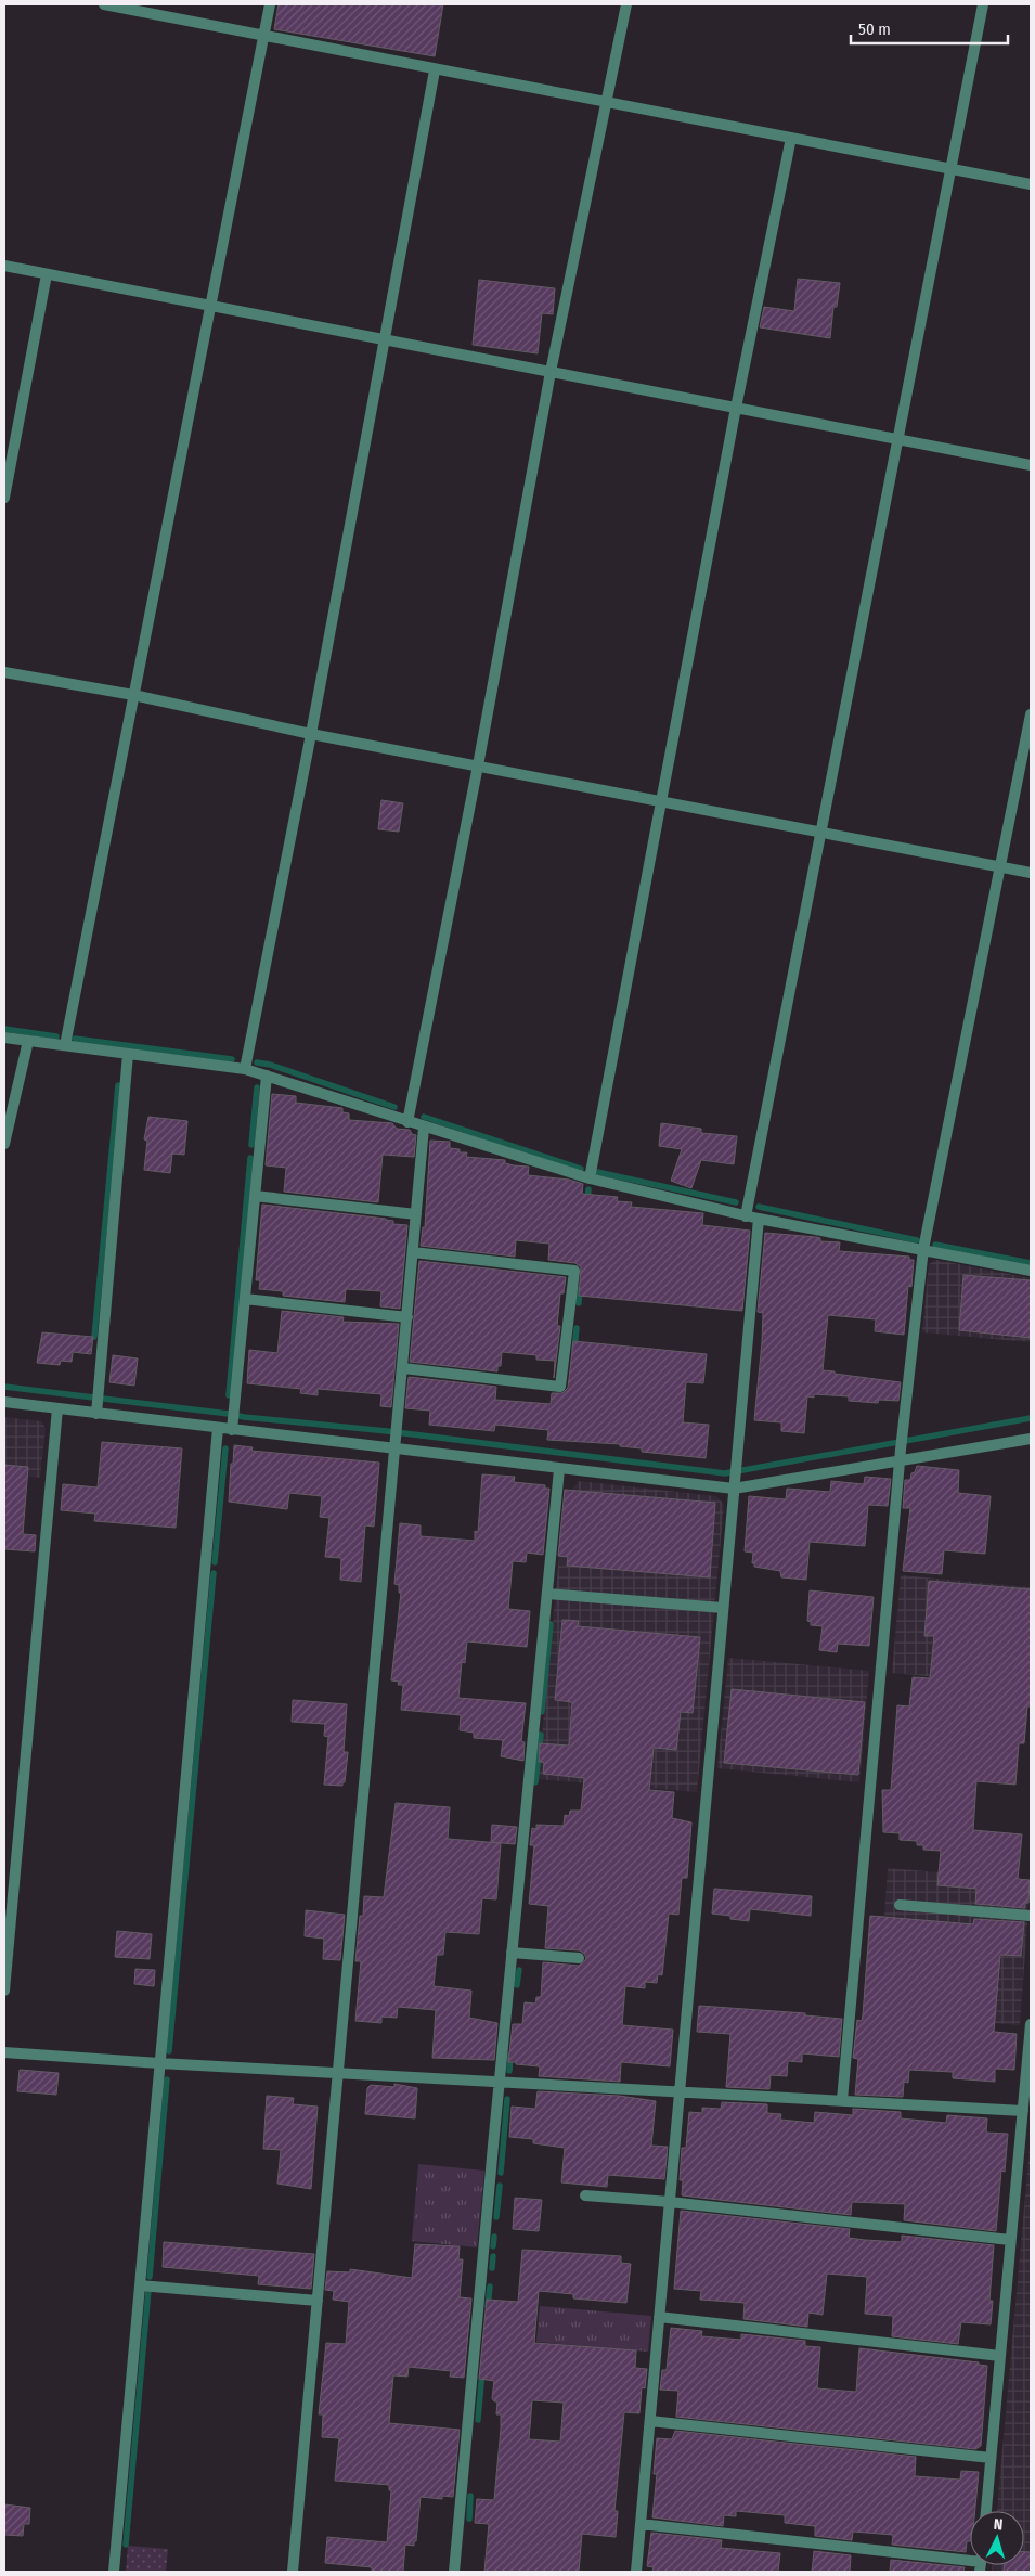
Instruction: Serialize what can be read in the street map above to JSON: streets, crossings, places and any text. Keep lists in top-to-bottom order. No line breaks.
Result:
{"scale_bar":"50 m","north":"top"}
